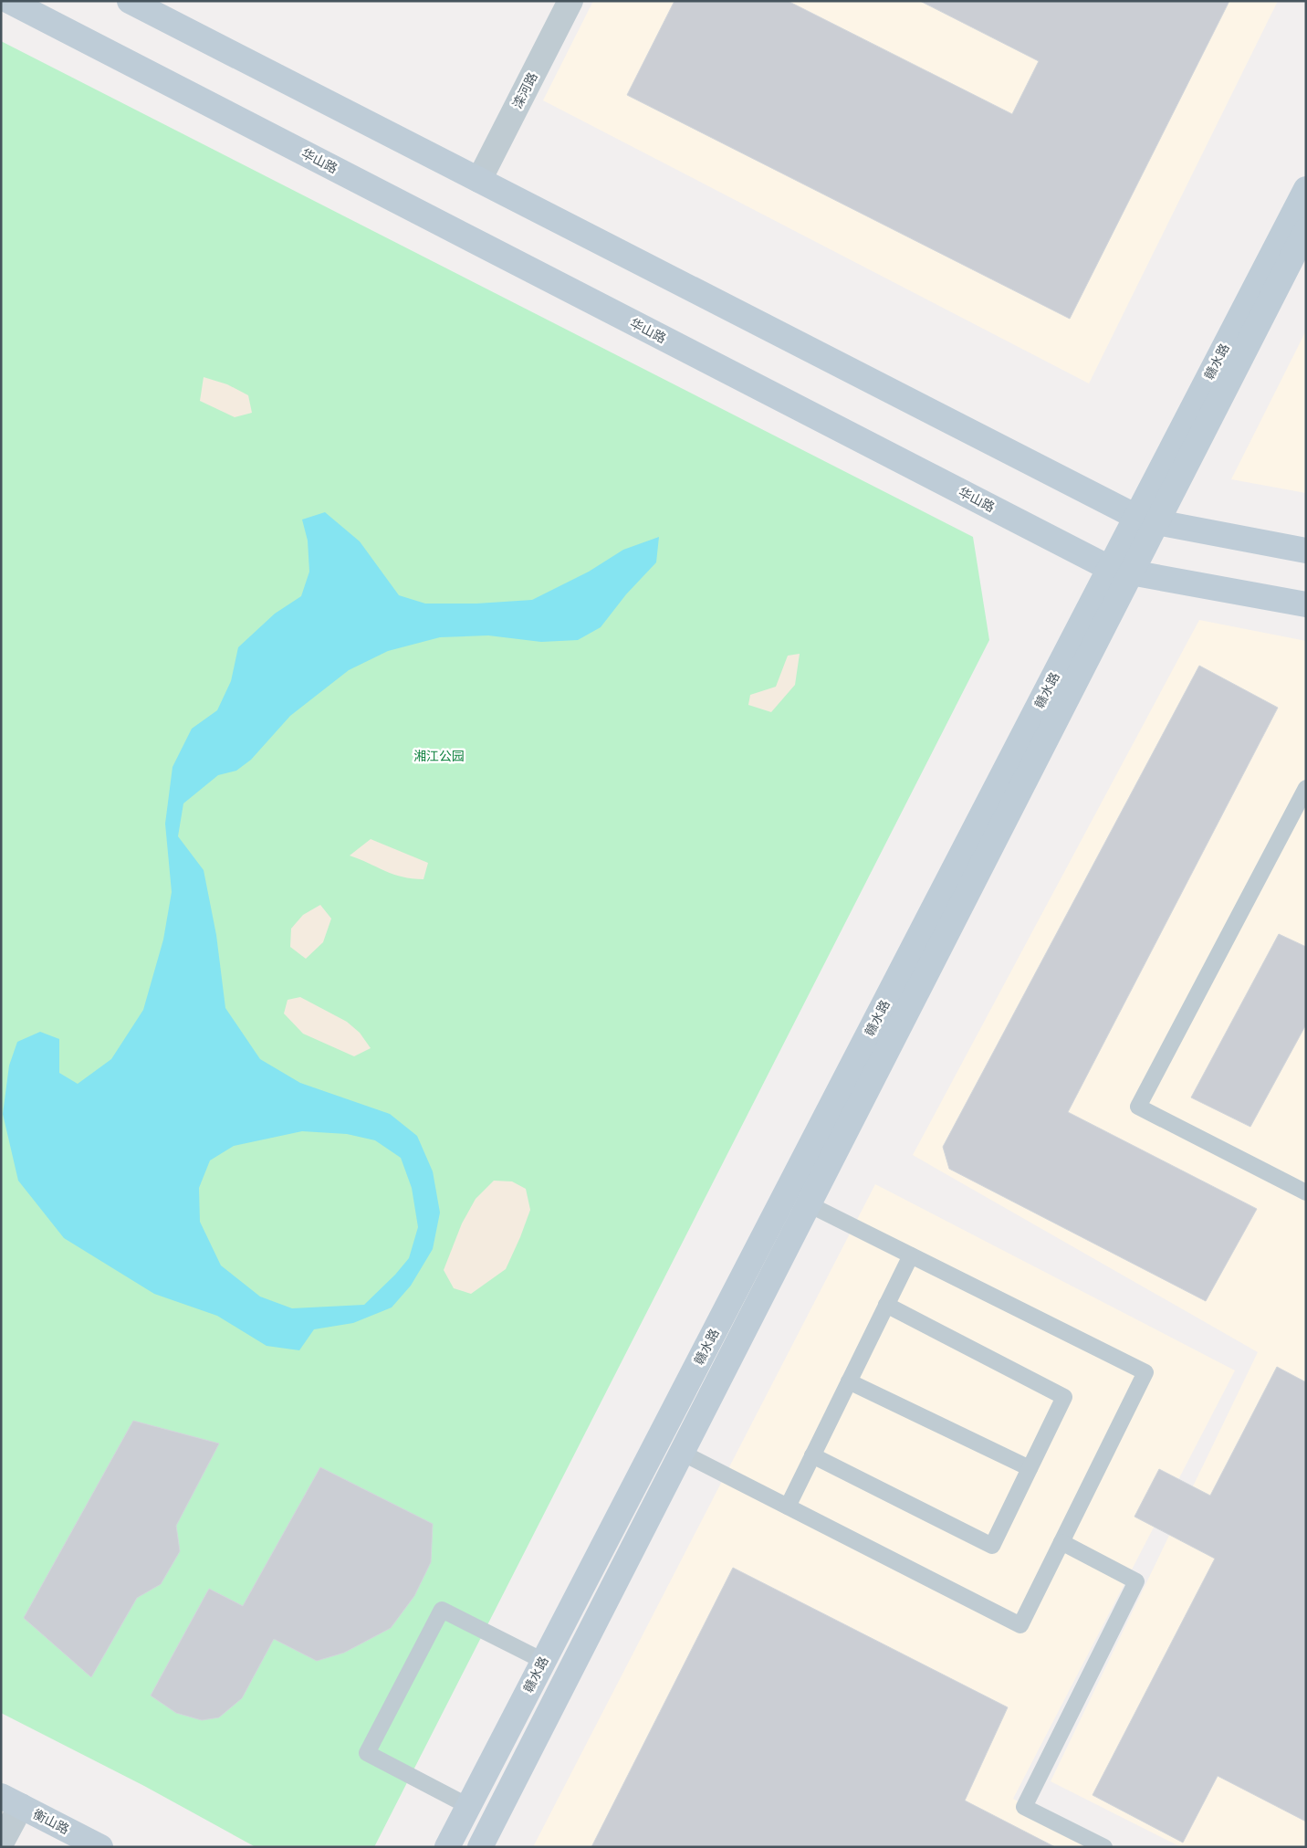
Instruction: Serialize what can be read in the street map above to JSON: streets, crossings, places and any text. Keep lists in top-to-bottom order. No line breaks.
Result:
{"streets":{"main road":["华山路","赣水路","衡山路"],"street":["滦河路"]},"crossings":[["华山路","赣水路"]],"parks":["湘江公园"]}
